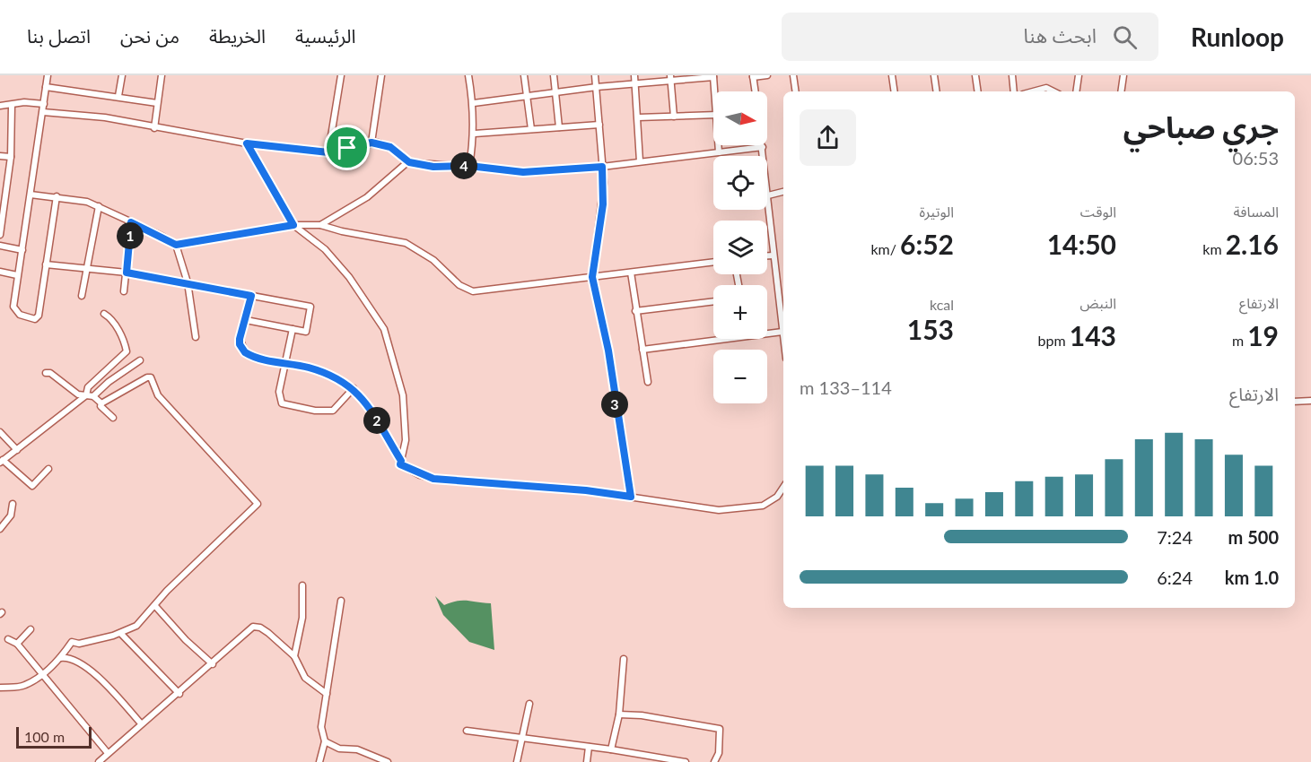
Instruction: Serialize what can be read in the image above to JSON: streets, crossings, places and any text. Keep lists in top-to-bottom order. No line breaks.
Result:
{"scale_bar":"100 m","north":"right","page":{"header":"Runloop","search":"ابحث هنا","nav":["الرئيسية","الخريطة","من نحن","اتصل بنا"],"map_buttons":["+","−"],"heading":["جري صباحي","06:53"],"pins":["4","1","3","2"],"stats":[["المسافة","2.16 km"],["الوقت","14:50"],["الوتيرة","6:52 /km"],["الارتفاع","19 m"],["النبض","143 bpm"],["kcal","153"]],"chart":["الارتفاع","114–133 m"],"list":[{"name":"500 m","note":"7:24"},{"name":"1.0 km","note":"6:24"}],"scale":"100 m"}}
